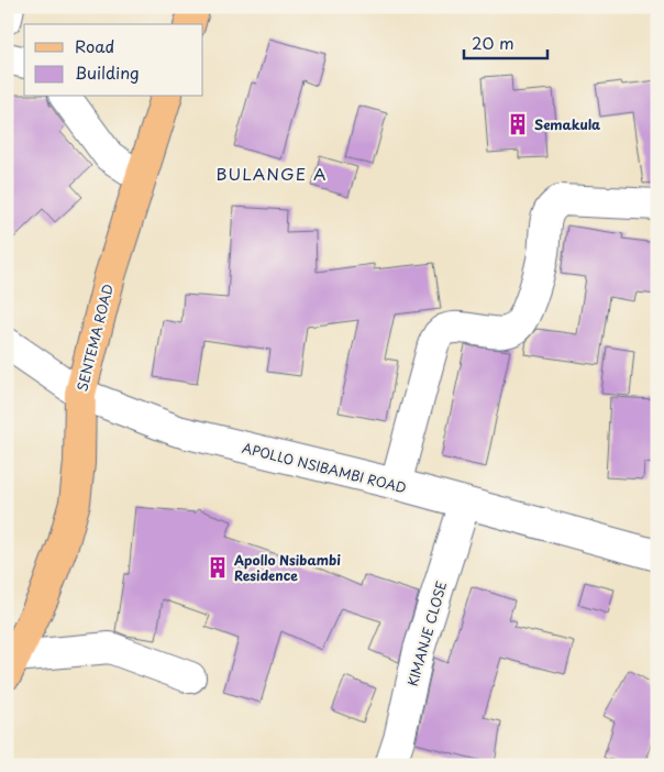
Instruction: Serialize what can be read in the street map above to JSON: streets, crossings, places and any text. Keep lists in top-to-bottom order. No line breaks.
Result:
{"streets":{"main road":["SENTEMA ROAD"],"street":["APOLLO NSIBAMBI ROAD","KIMANJE CLOSE"]},"crossings":[["SENTEMA ROAD","APOLLO NSIBAMBI ROAD"],["APOLLO NSIBAMBI ROAD","KIMANJE CLOSE"]],"districts":["BULANGE A"],"places":{"building":["Semakula","Apollo Nsibambi Residence"]},"legend":["Road","Building"],"scale_bar":"20 m"}
